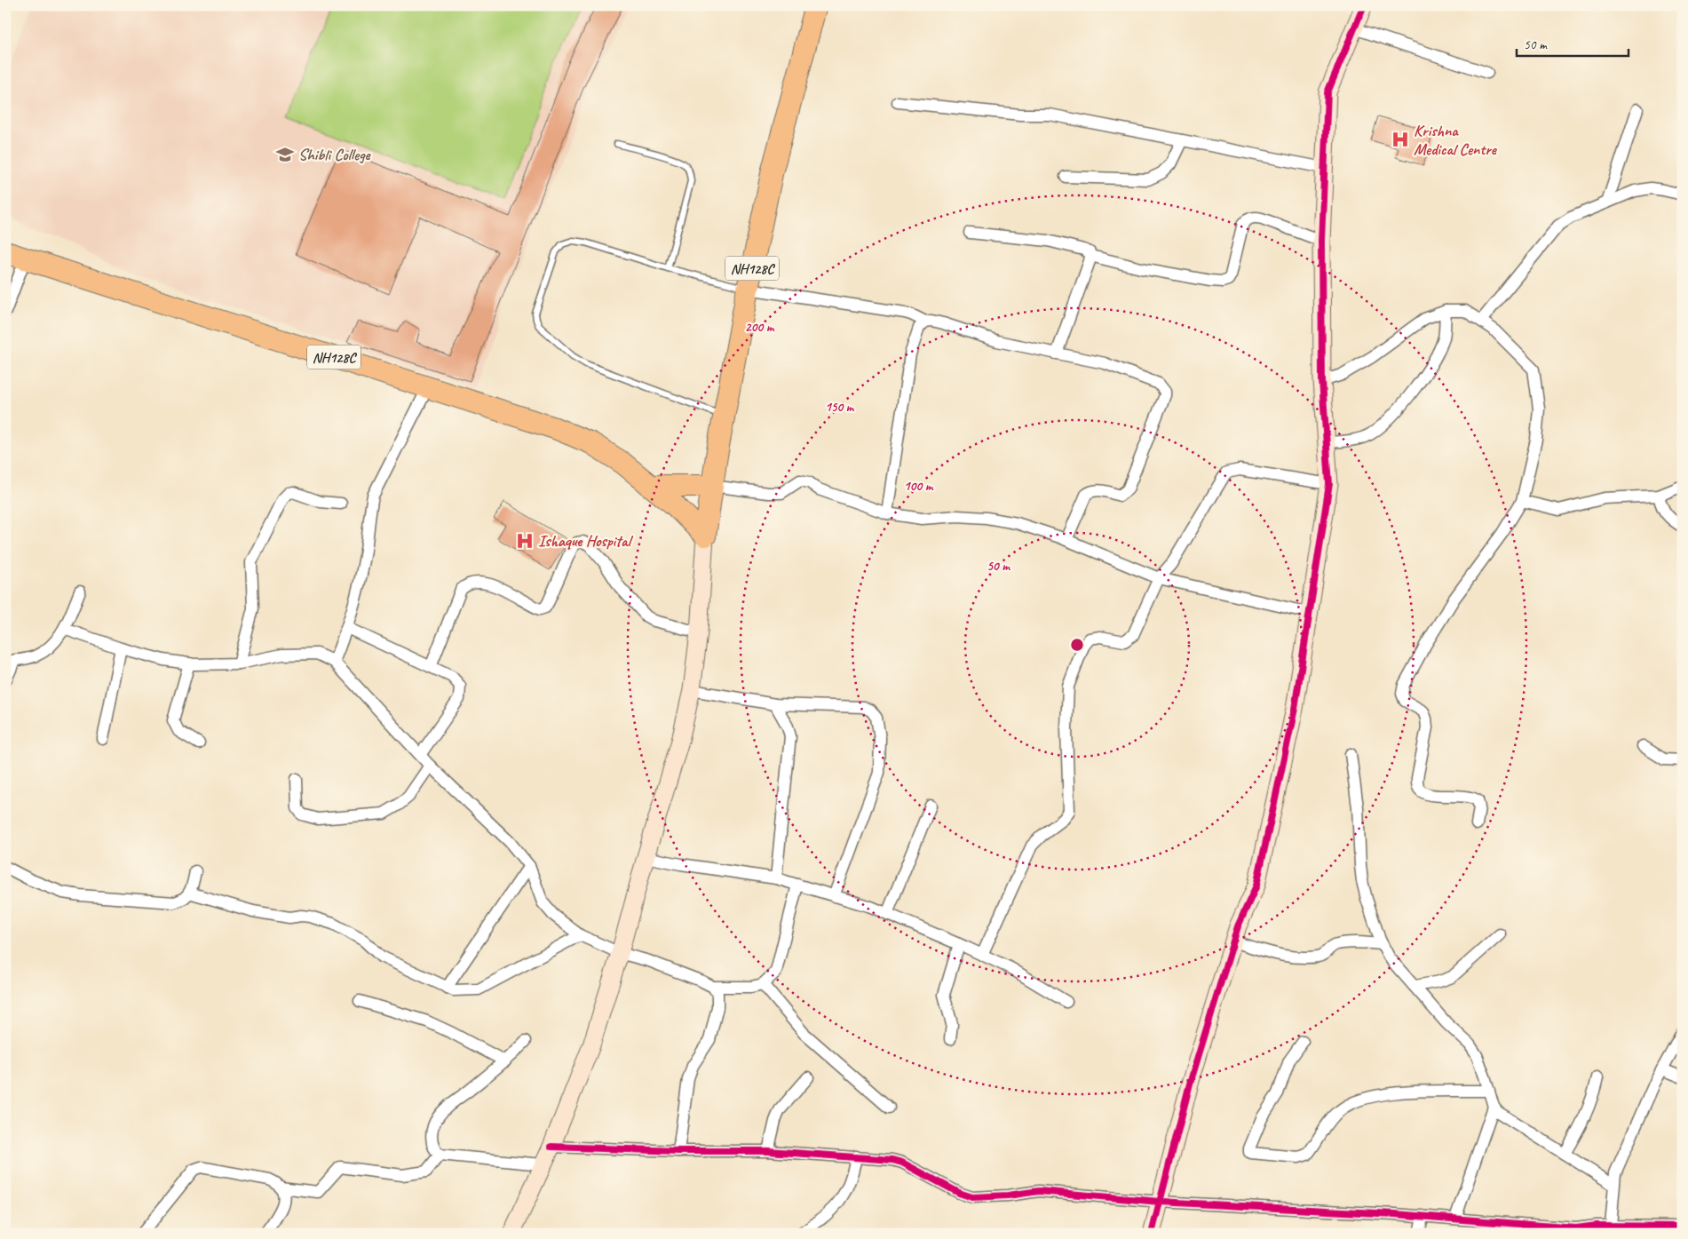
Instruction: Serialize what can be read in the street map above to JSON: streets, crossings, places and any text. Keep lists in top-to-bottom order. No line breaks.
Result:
{"streets":{"highway":["NH128C"]},"places":{"hospital":["Krishna Medical Centre","Ishaque Hospital"],"school or university":["Shibli College"]},"scale_bar":"50 m","rings":["200 m","150 m","100 m","50 m"]}
